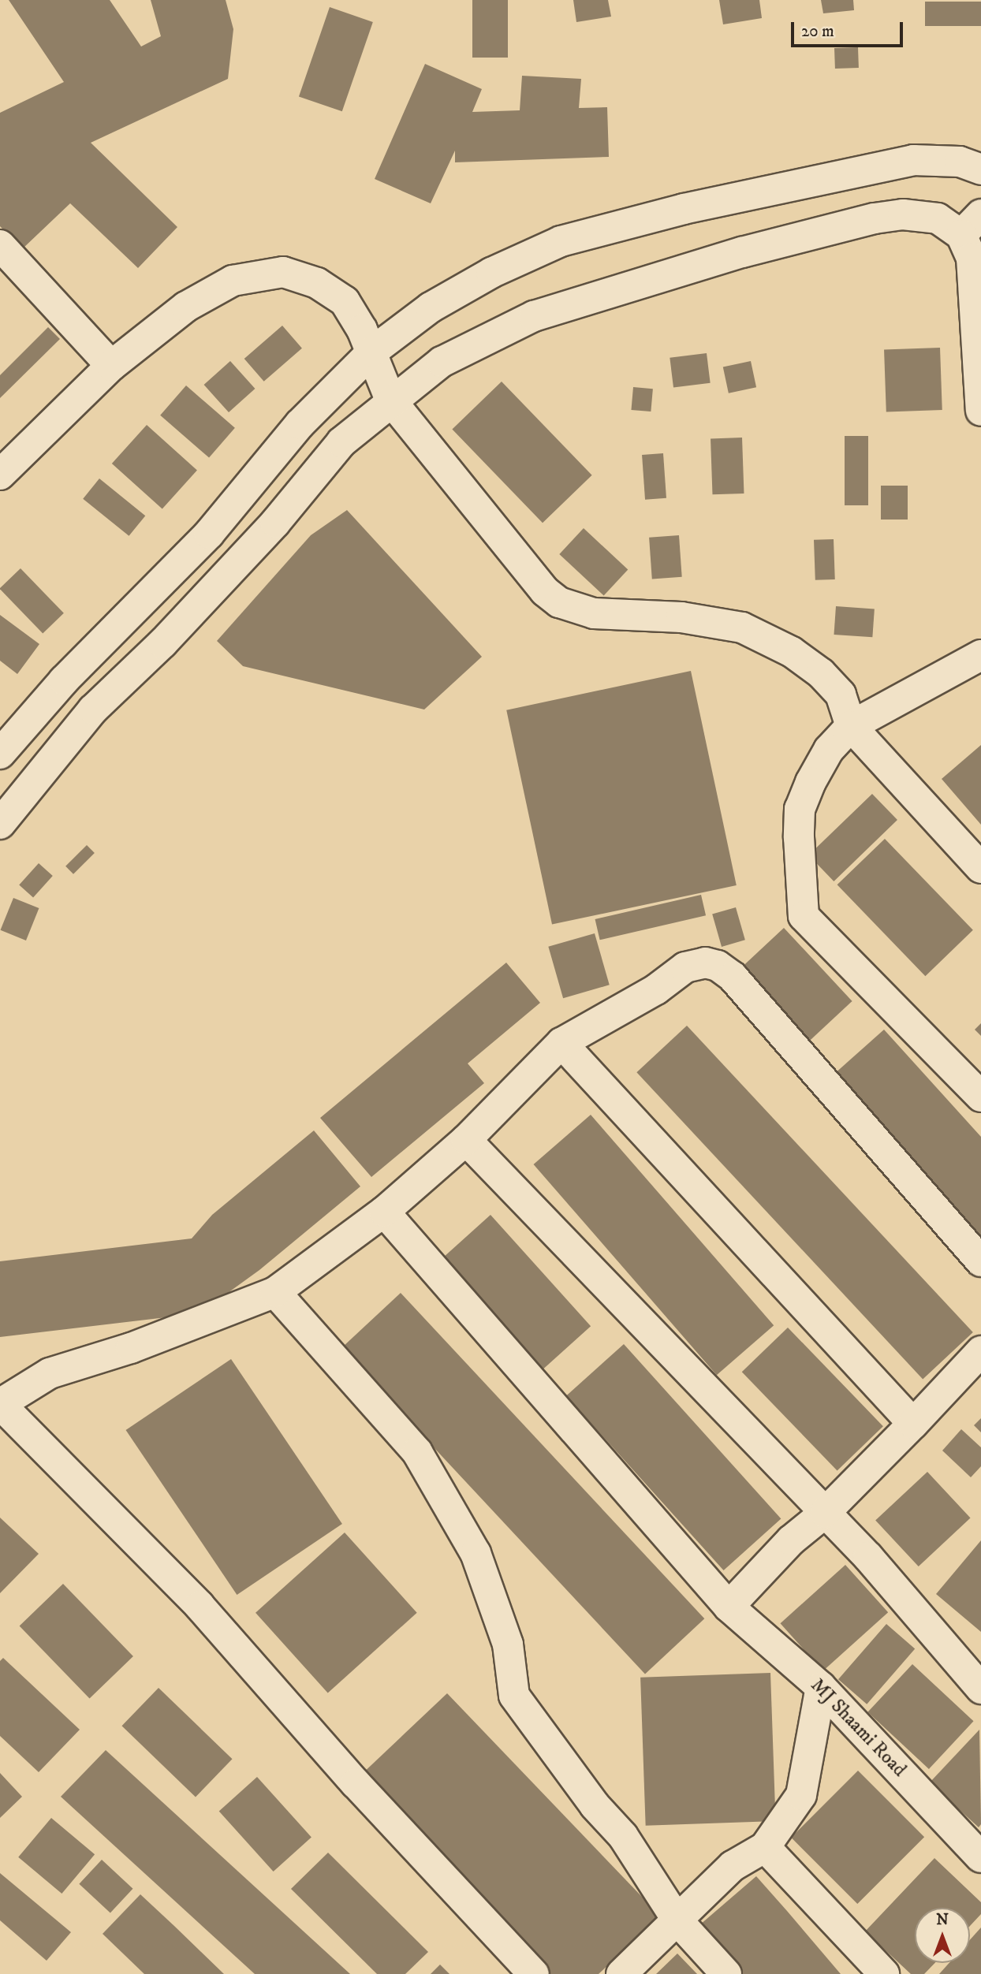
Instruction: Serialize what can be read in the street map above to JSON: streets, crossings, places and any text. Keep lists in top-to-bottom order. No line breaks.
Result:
{"streets":{"street":["MJ Shaami Road"]},"scale_bar":"20 m","north":"top"}
